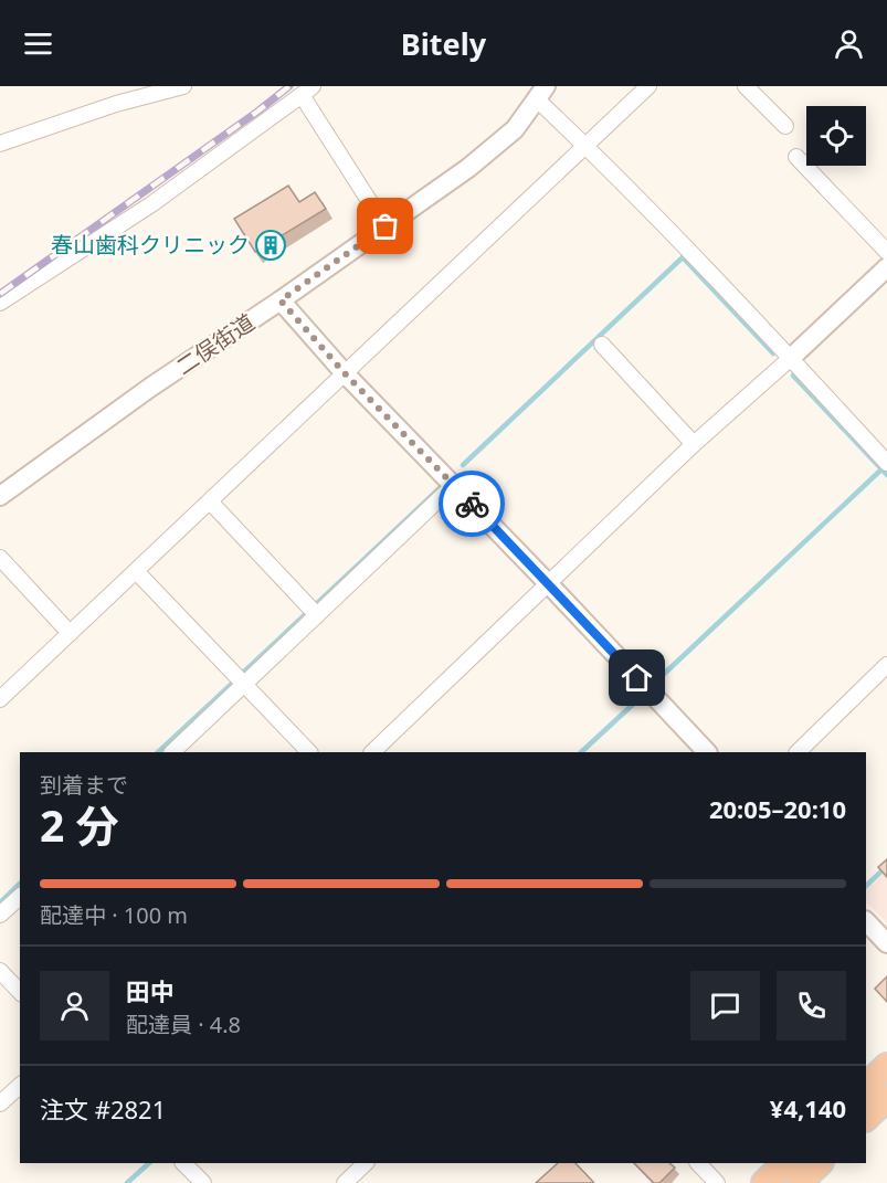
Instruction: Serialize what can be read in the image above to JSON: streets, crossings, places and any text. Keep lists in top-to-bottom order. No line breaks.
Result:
{"streets":{"street":["二俣街道"]},"places":{"building":["春山歯科クリニック"]},"page":{"header":"Bitely","heading":["2 分","到着まで","20:05–20:10"],"panel":["田中","配達員 · 4.8","注文 #2821","¥4,140"],"bar":"配達中 · 100 m"}}
